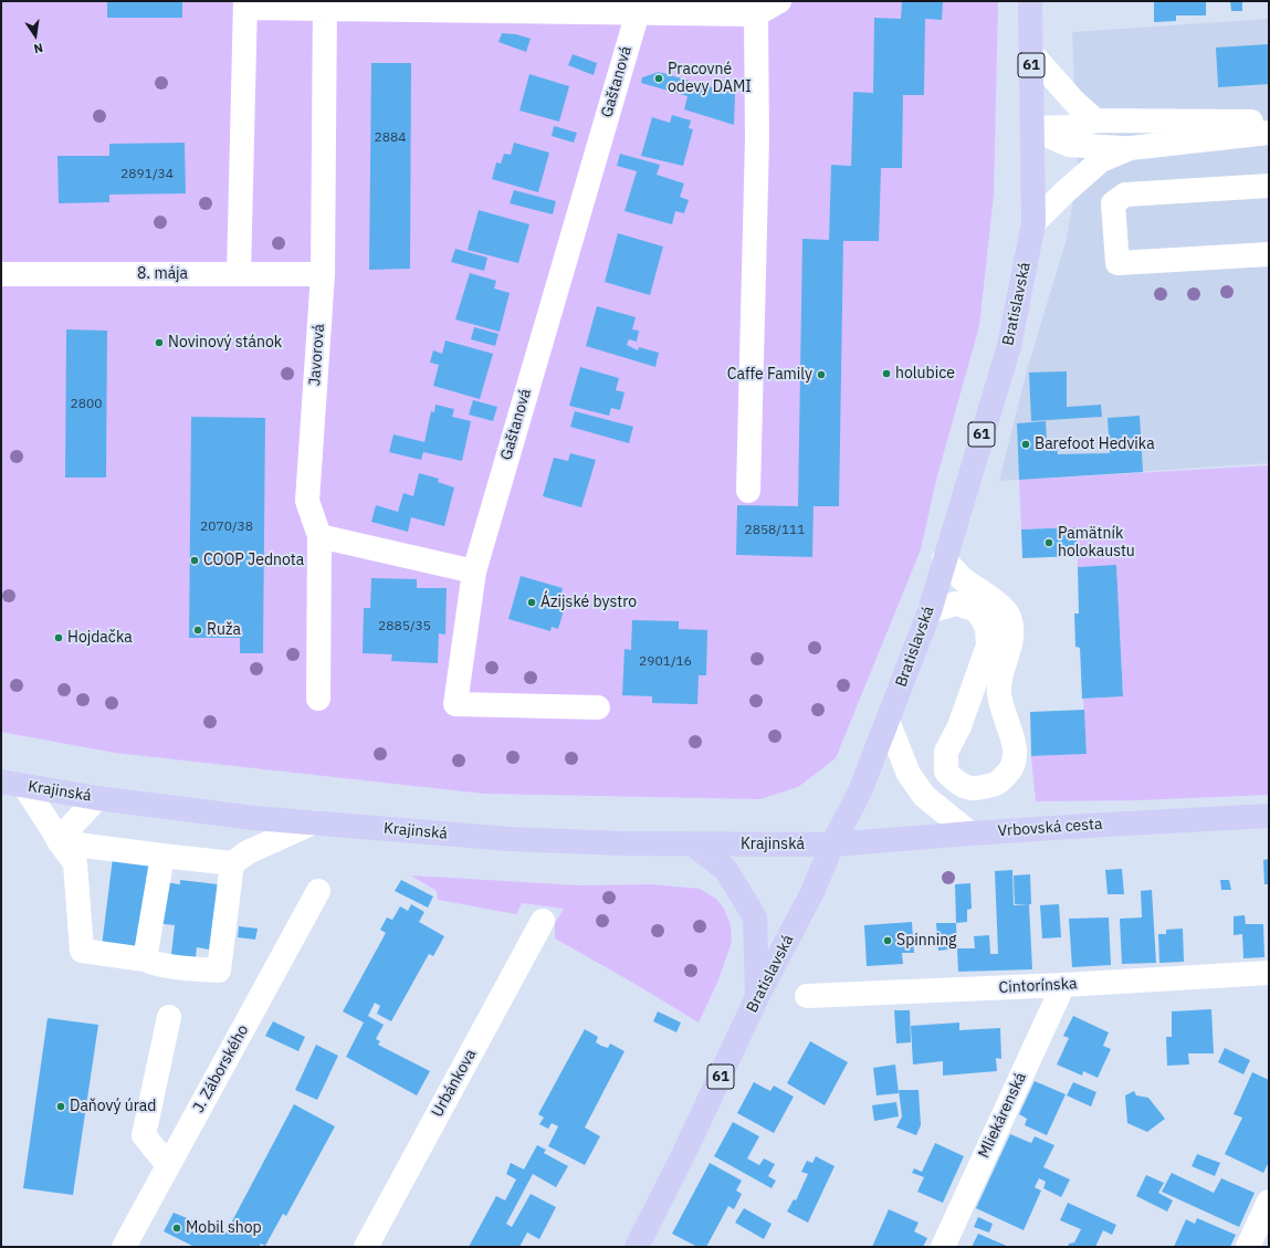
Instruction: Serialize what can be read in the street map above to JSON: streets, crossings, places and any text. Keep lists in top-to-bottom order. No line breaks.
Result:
{"streets":{"main road":["61","Bratislavská","Krajinská","Vrbovská cesta"],"street":["Gaštanová","8. mája","Javorová","Cintorínska","J. Záborského","Urbánkova","Mliekárenská"]},"crossings":[["8. mája","Javorová"],["Bratislavská","Krajinská"],["Bratislavská","Vrbovská cesta"],["Krajinská","Vrbovská cesta"],["Cintorínska","Mliekárenská"]],"places":["Pracovné odevy DAMI","Novinový stánok","holubice","Caffe Family","Barefoot Hedvika","Pamätník holokaustu","COOP Jednota","Ázijské bystro","Ruža","Hojdačka","Spinning","Daňový úrad","Mobil shop"],"house_numbers":["2884","2891/34","2800","2070/38","2858/111","2885/35","2901/16"],"north":"bottom"}
